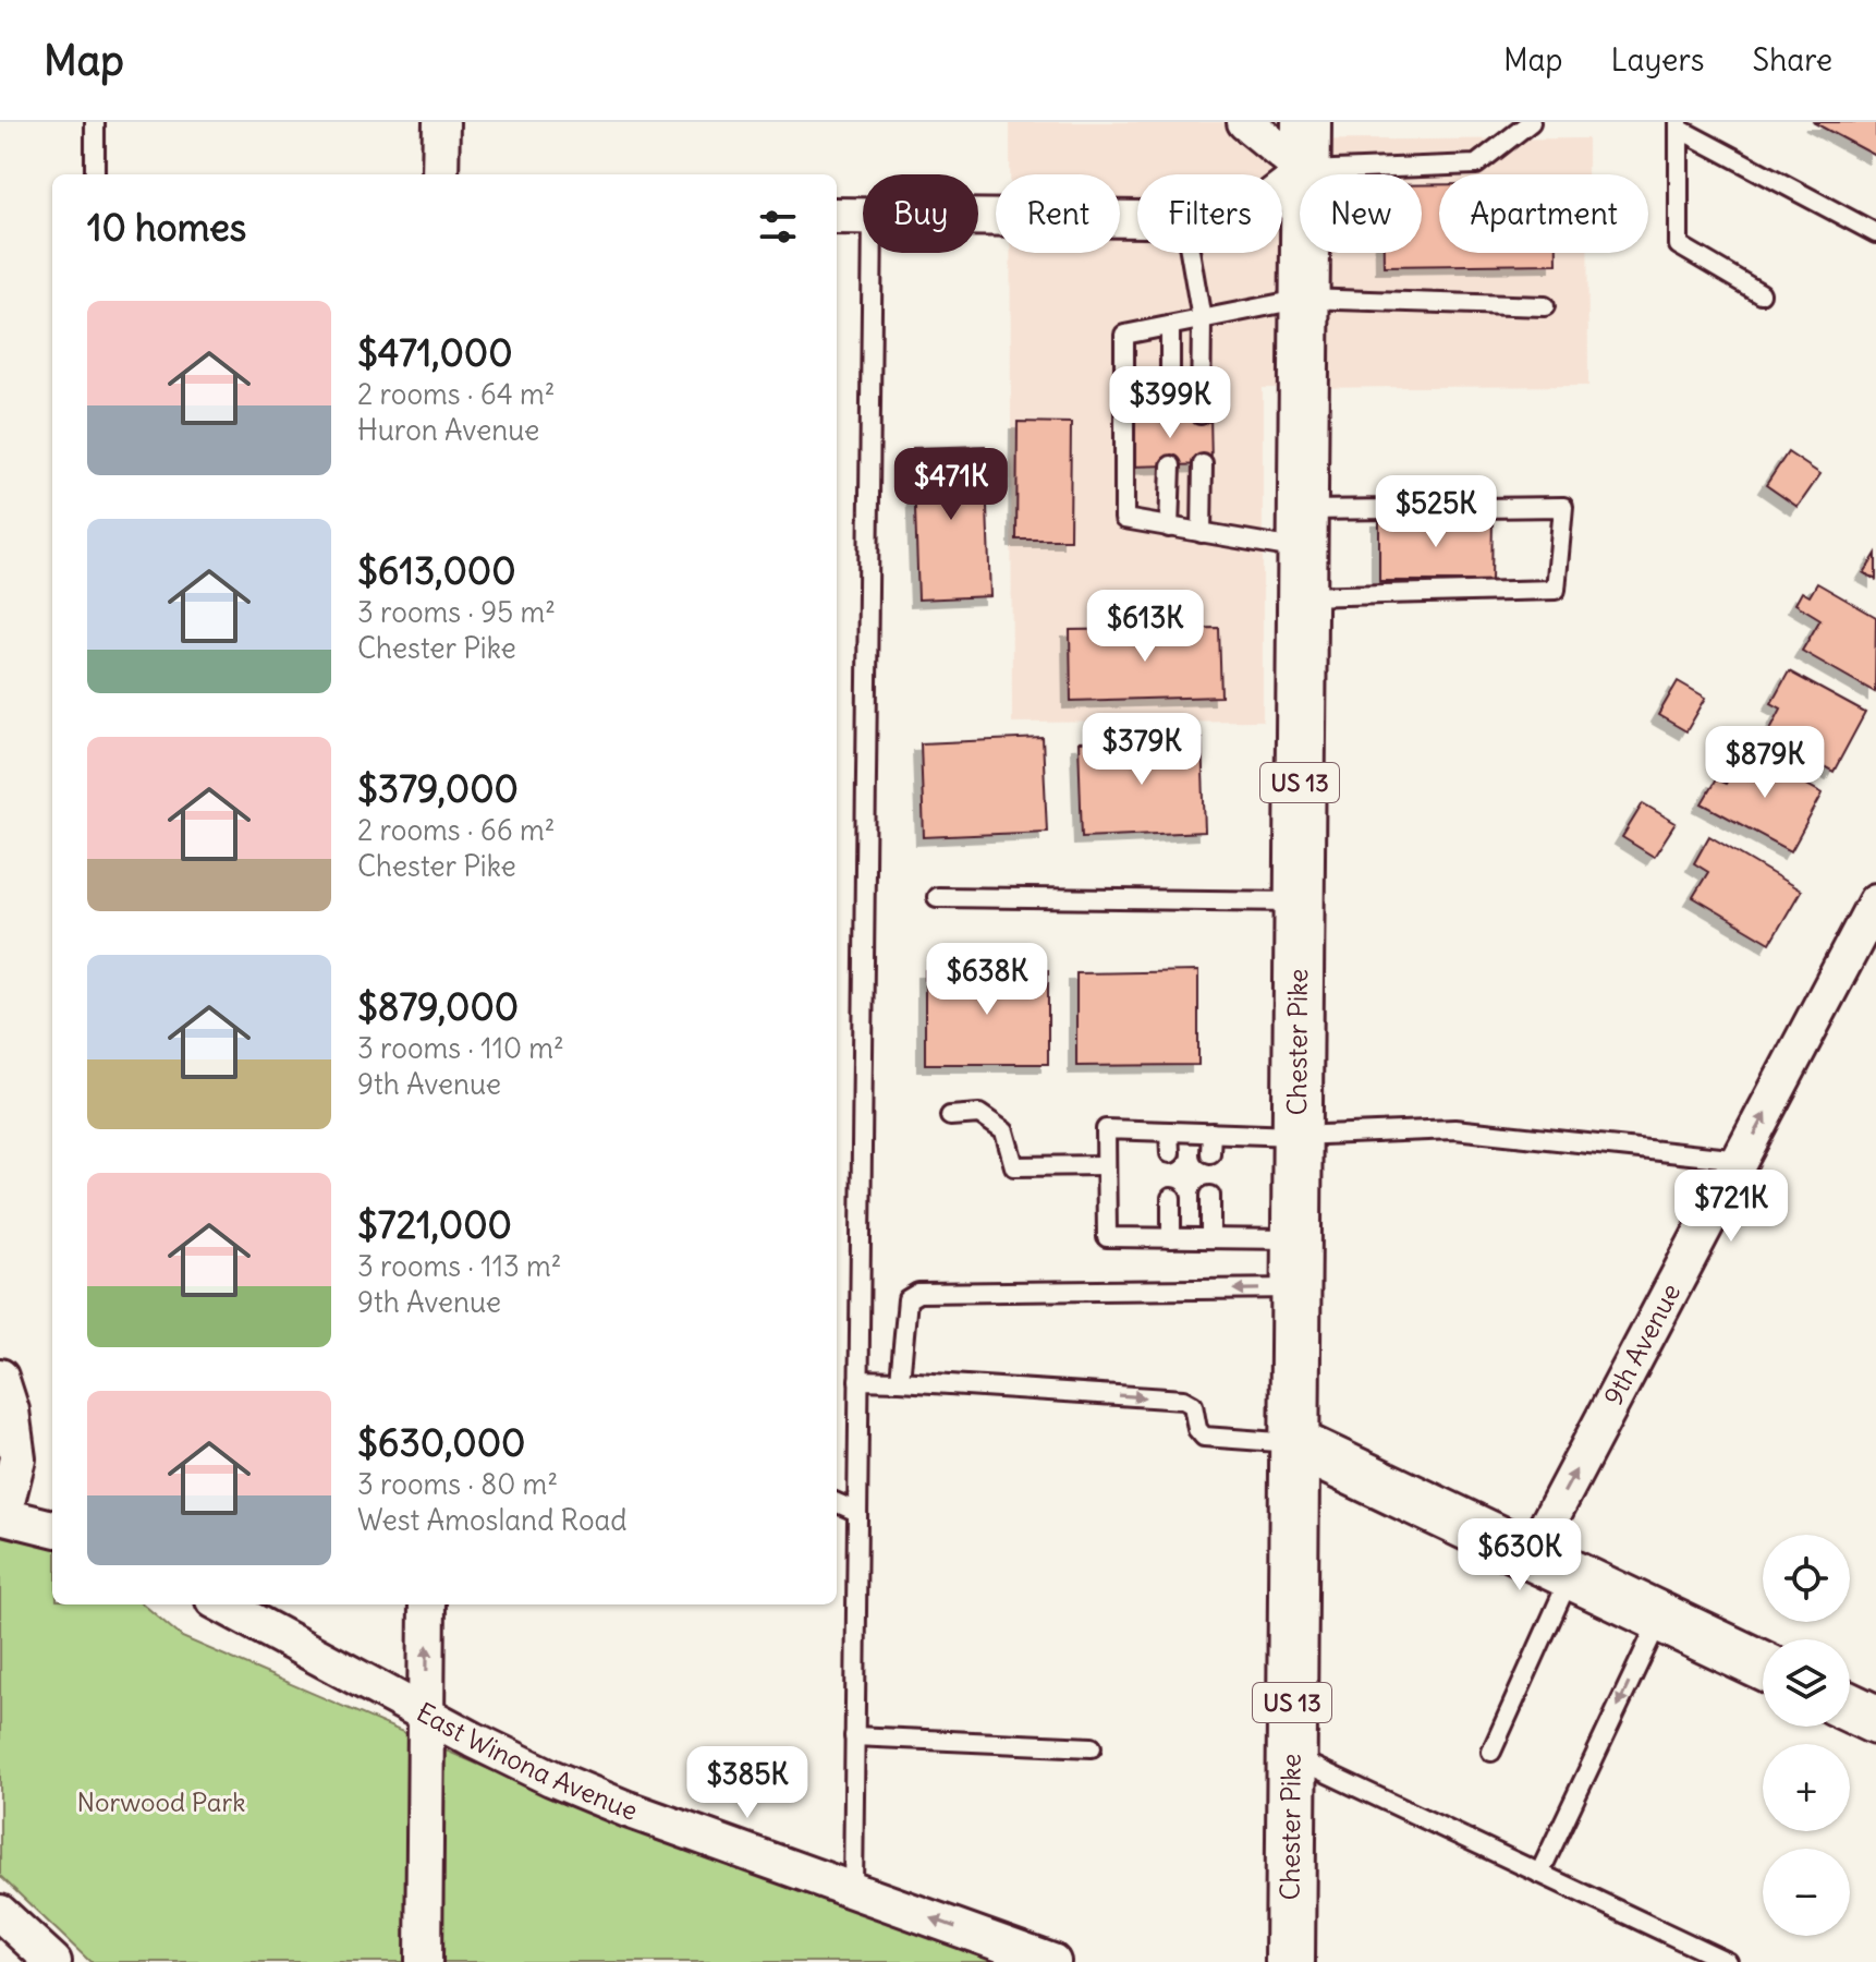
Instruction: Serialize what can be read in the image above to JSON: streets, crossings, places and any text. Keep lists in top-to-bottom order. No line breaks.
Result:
{"streets":{"main road":["US 13","Chester Pike"],"street":["9th Avenue","East Winona Avenue"]},"one_way":["9th Avenue"],"parks":["Norwood Park"],"page":{"header":"Map","nav":["Map","Layers","Share"],"chip":["Buy","Rent","Filters","New","Apartment"],"heading":"10 homes","list":[{"name":"$471,000","note":"2 rooms · 64 m² · Huron Avenue"},{"name":"$613,000","note":"3 rooms · 95 m² · Chester Pike"},{"name":"$379,000","note":"2 rooms · 66 m² · Chester Pike"},{"name":"$879,000","note":"3 rooms · 110 m² · 9th Avenue"},{"name":"$721,000","note":"3 rooms · 113 m² · 9th Avenue"},{"name":"$630,000","note":"3 rooms · 80 m² · West Amosland Road"}],"price":["$399K","$471K","$525K","$613K","$379K","$879K","$638K","$721K","$630K","$385K"],"map_buttons":["+","−"]}}
